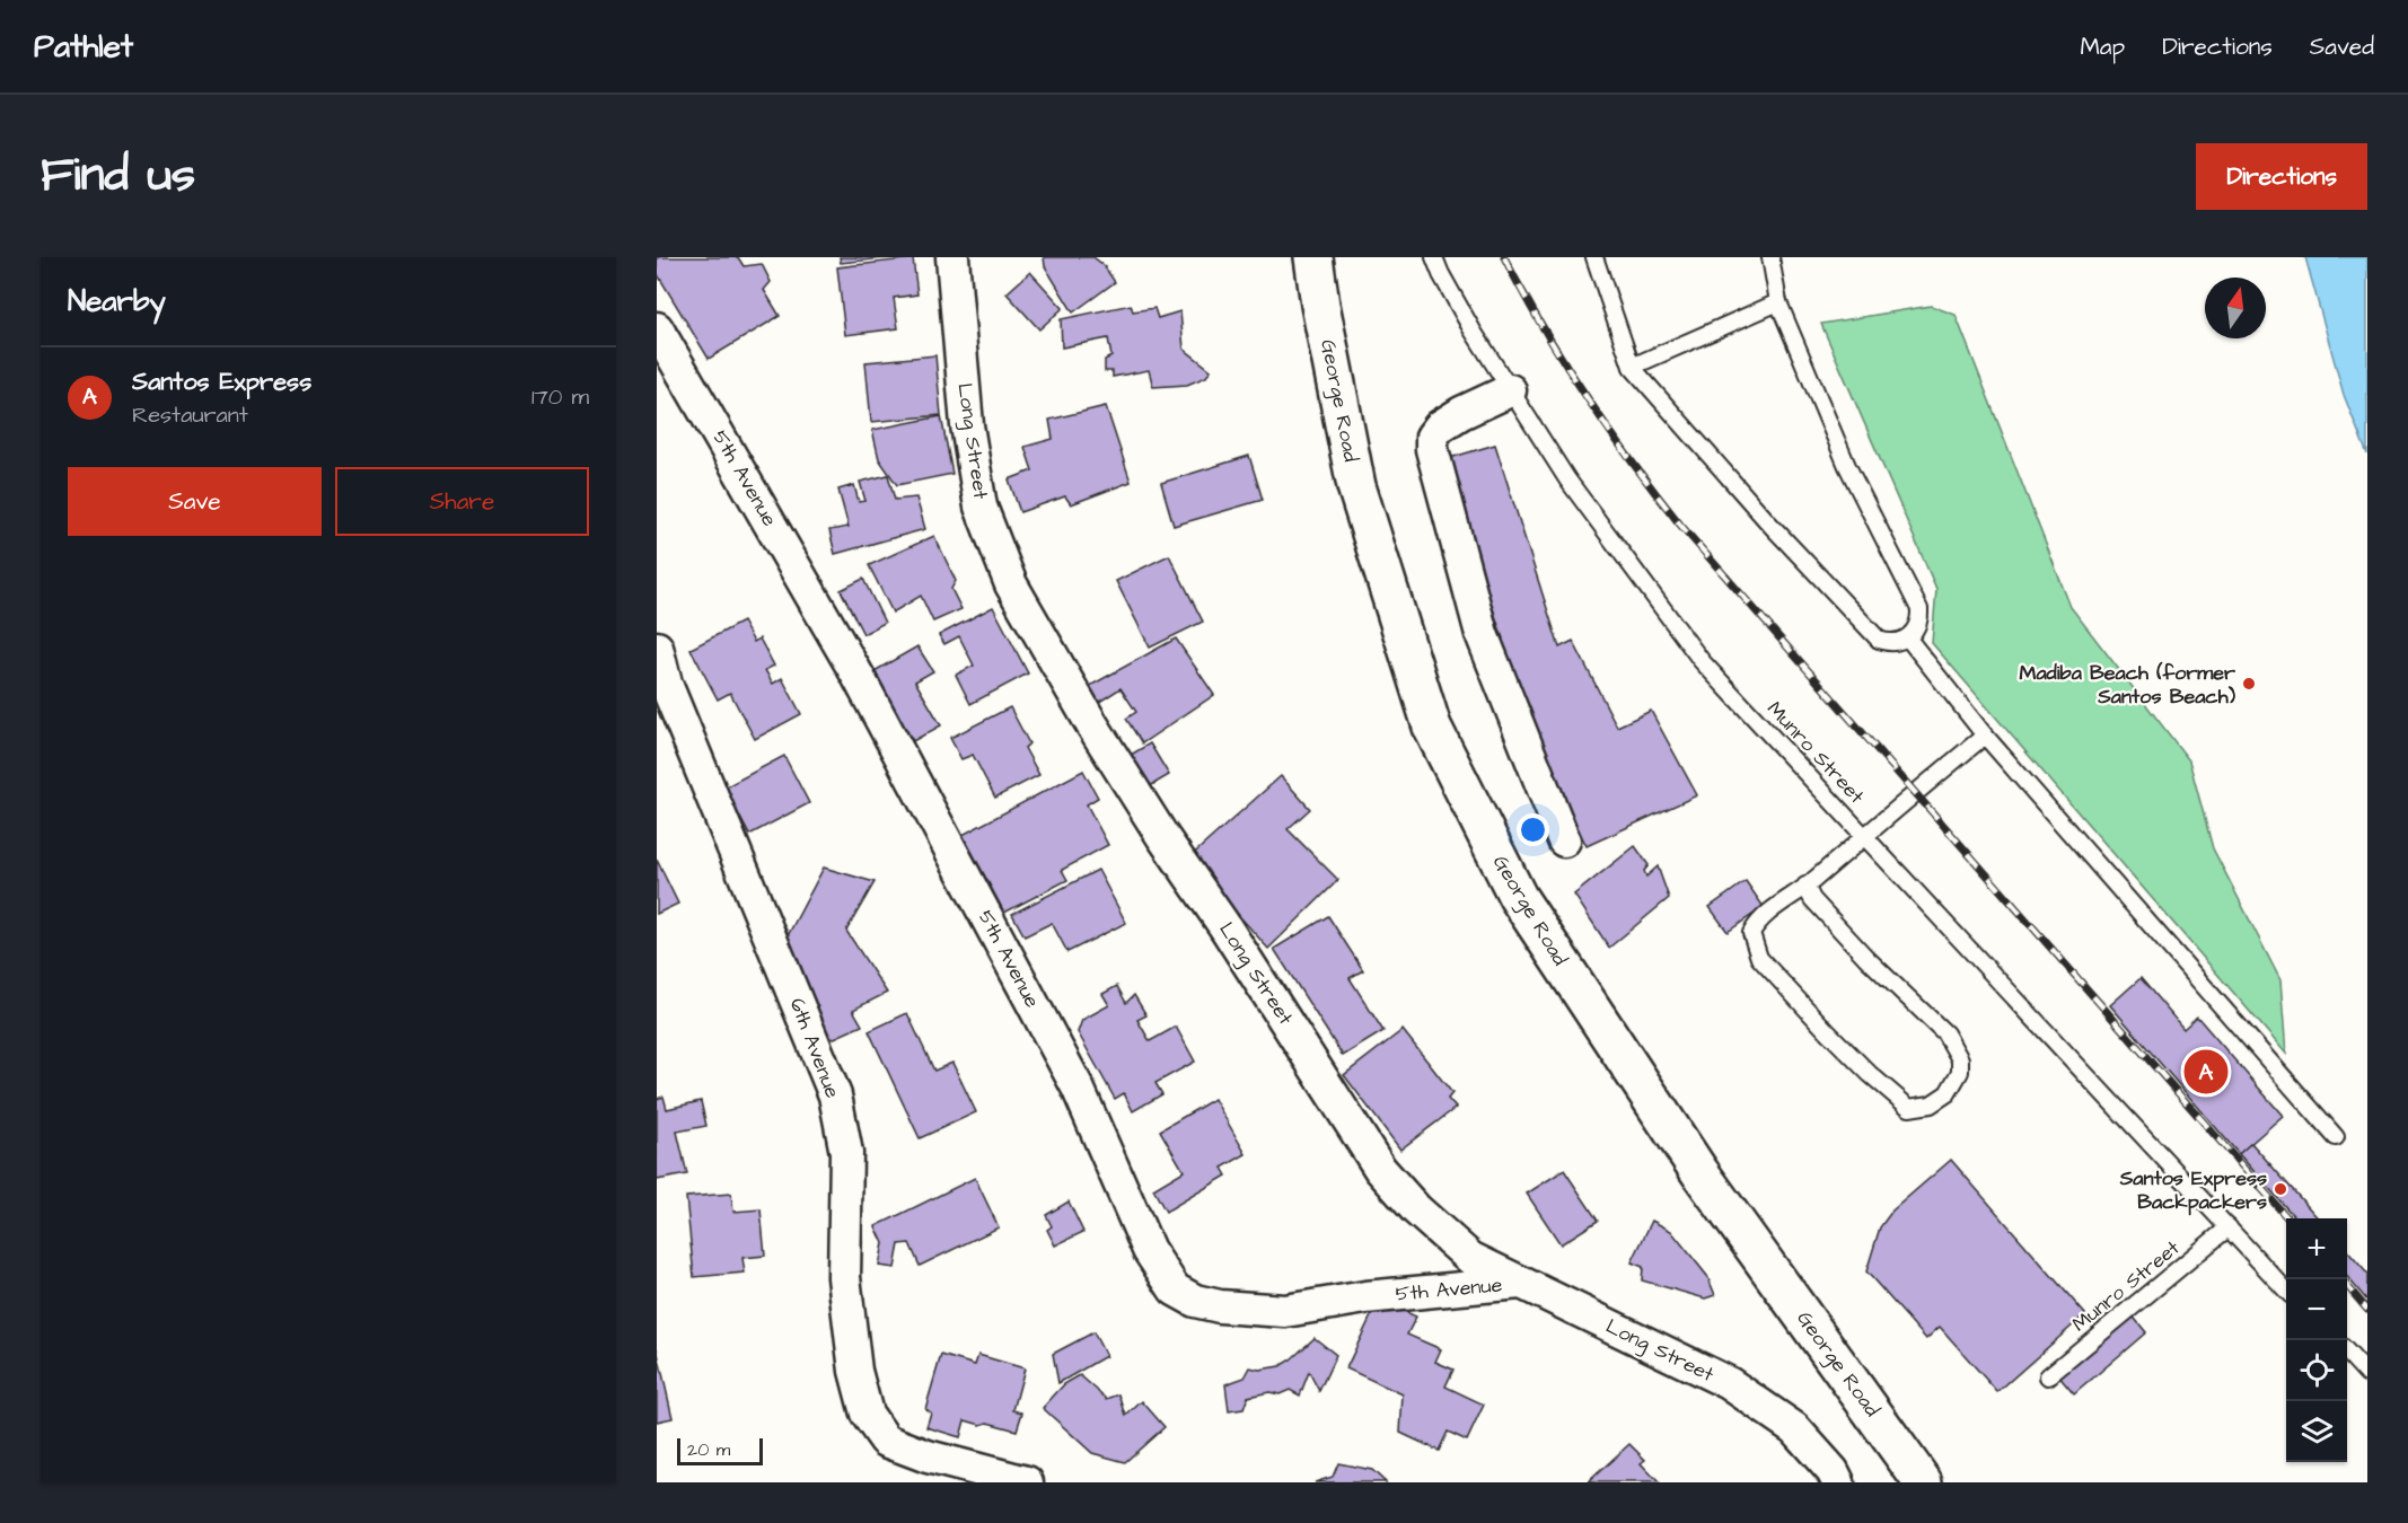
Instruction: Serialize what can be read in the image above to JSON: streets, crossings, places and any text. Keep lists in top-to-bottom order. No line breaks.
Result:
{"streets":{"street":["George Road","Long Street","5th Avenue","6th Avenue"],"lane":["Munro Street"]},"crossings":[["Long Street","5th Avenue"]],"places":["Madiba Beach (former Santos Beach)","Santos Express Backpackers"],"scale_bar":"20 m","north":"top","page":{"header":"Pathlet","nav":["Map","Directions","Saved"],"title":"Find us","buttons":["Directions",["Save","Share"]],"heading":"Nearby","list":[{"mark":"A","name":"Santos Express","note":"Restaurant","value":"170 m"}],"pins":"A","map_buttons":["+","−"],"scale":"20 m"}}
